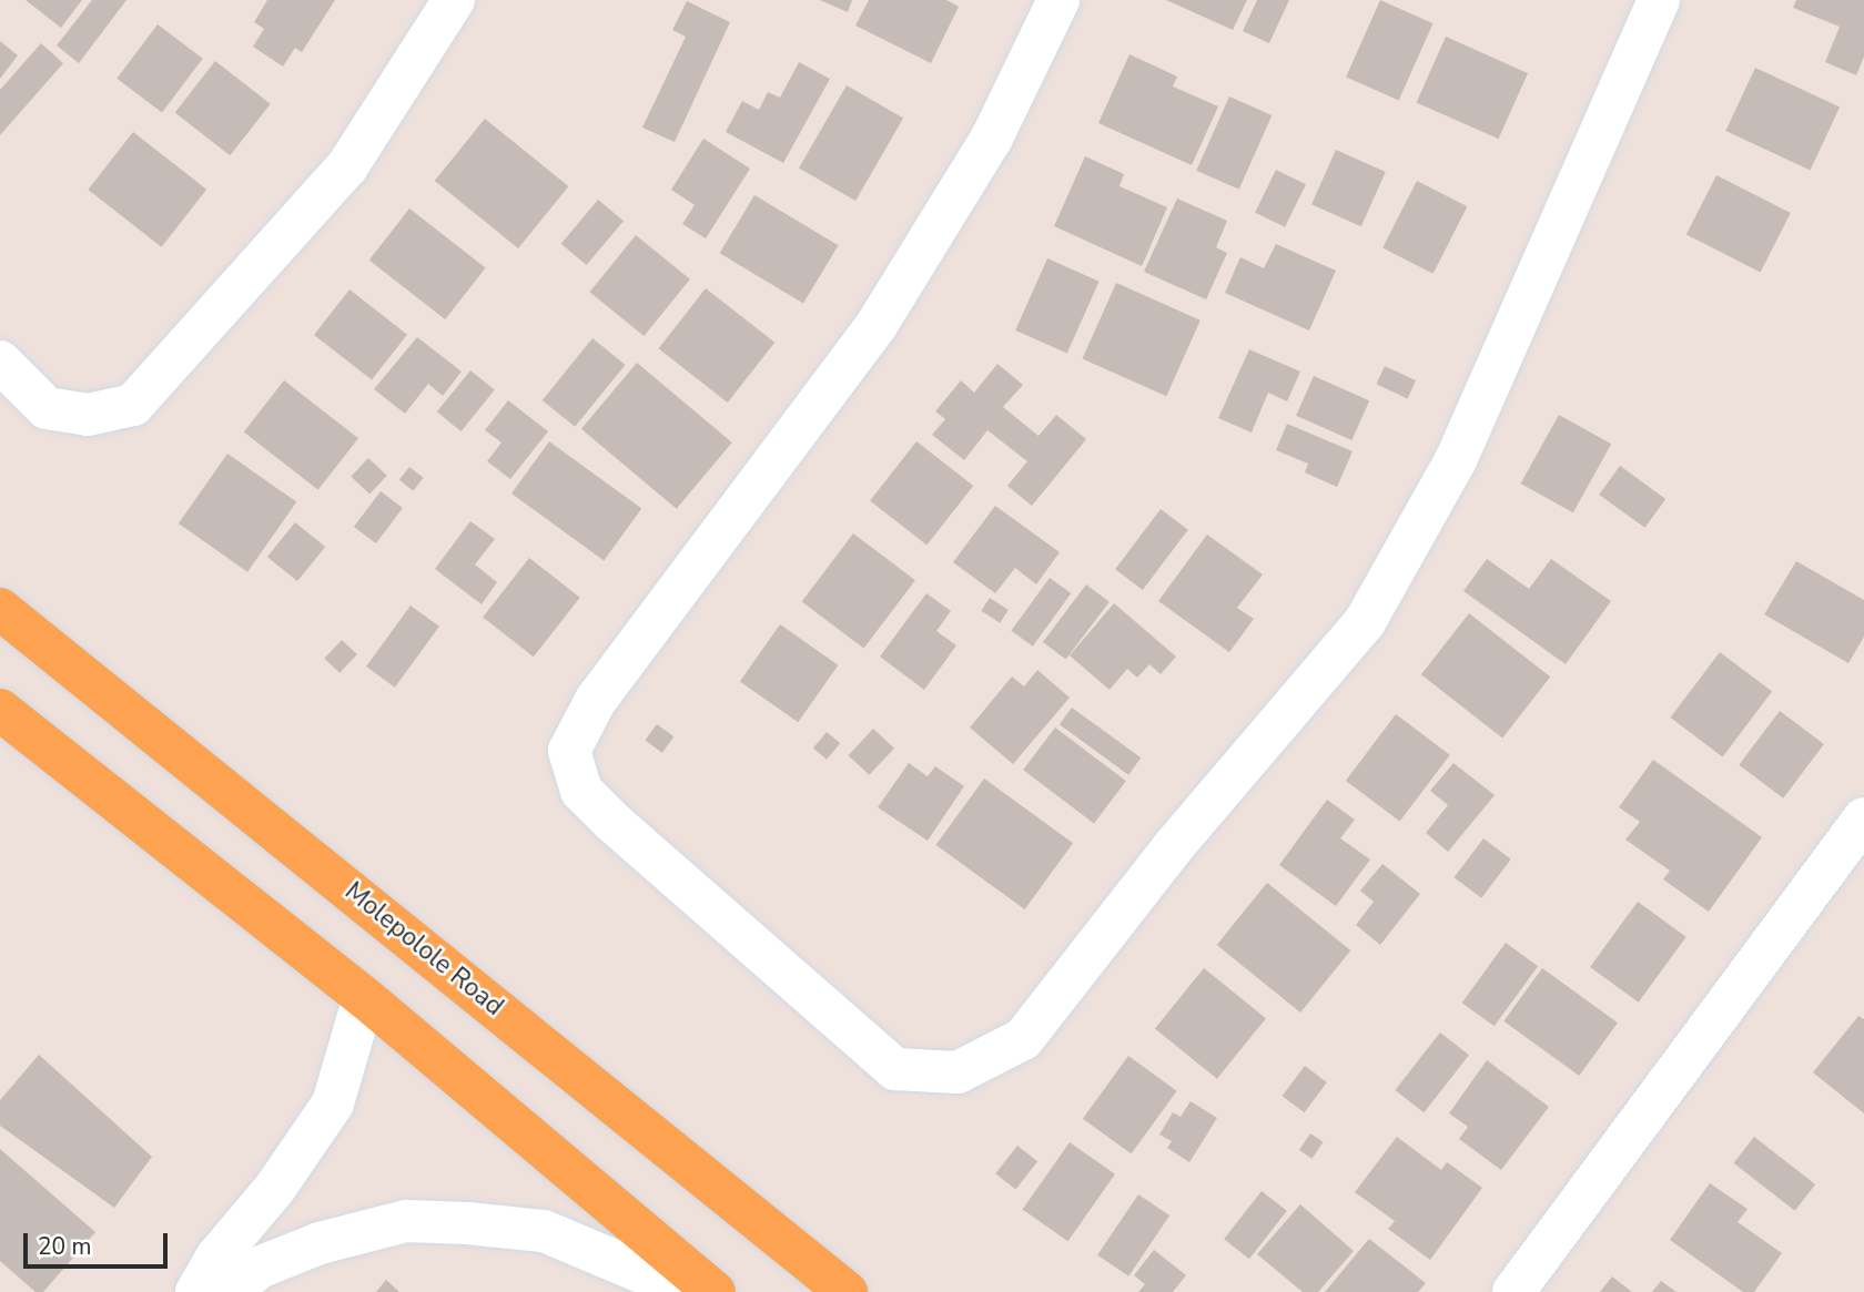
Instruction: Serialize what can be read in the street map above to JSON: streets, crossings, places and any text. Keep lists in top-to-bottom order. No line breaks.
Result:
{"streets":{"main road":["Molepolole Road"]},"scale_bar":"20 m"}
